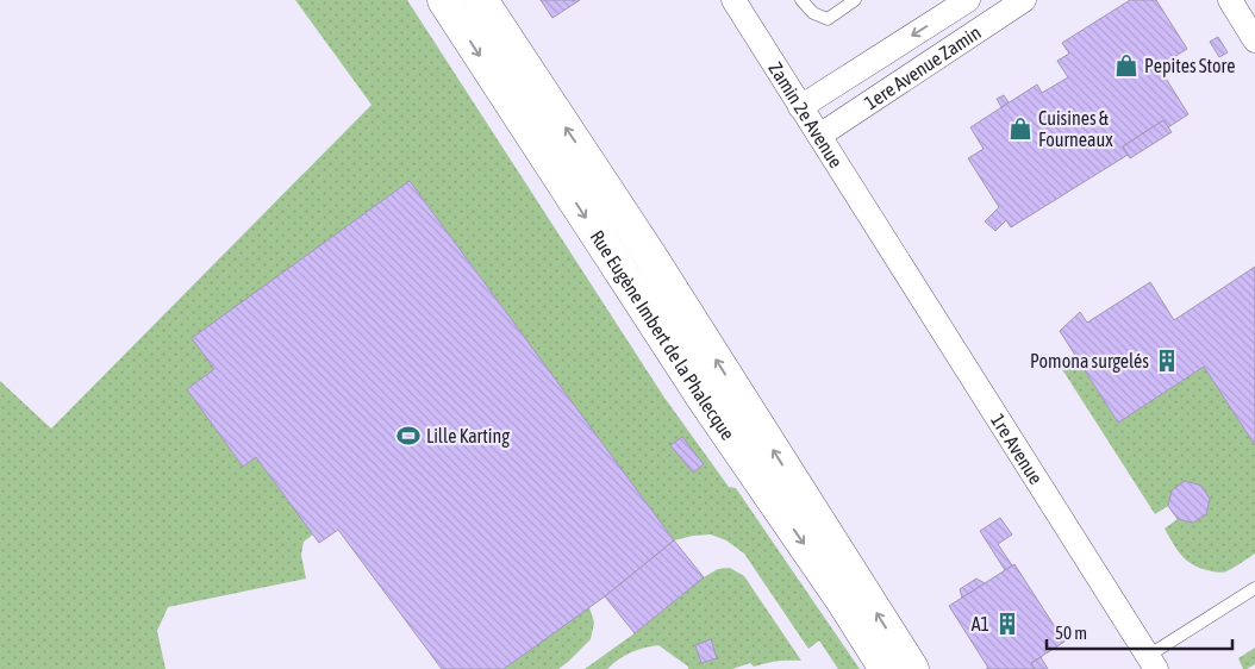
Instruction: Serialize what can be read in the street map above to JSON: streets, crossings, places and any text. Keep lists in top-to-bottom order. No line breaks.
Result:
{"streets":{"street":["1ere Avenue Zamin","Zamin 2e Avenue","Rue Eugène Imbert de la Phalecque","1re Avenue"]},"crossings":[["1ere Avenue Zamin","Zamin 2e Avenue"],["Zamin 2e Avenue","1re Avenue"]],"places":{"shop":["Pepites Store","Cuisines & Fourneaux"],"building":["Pomona surgelés","A1"],"sports":["Lille Karting"]},"scale_bar":"50 m"}
